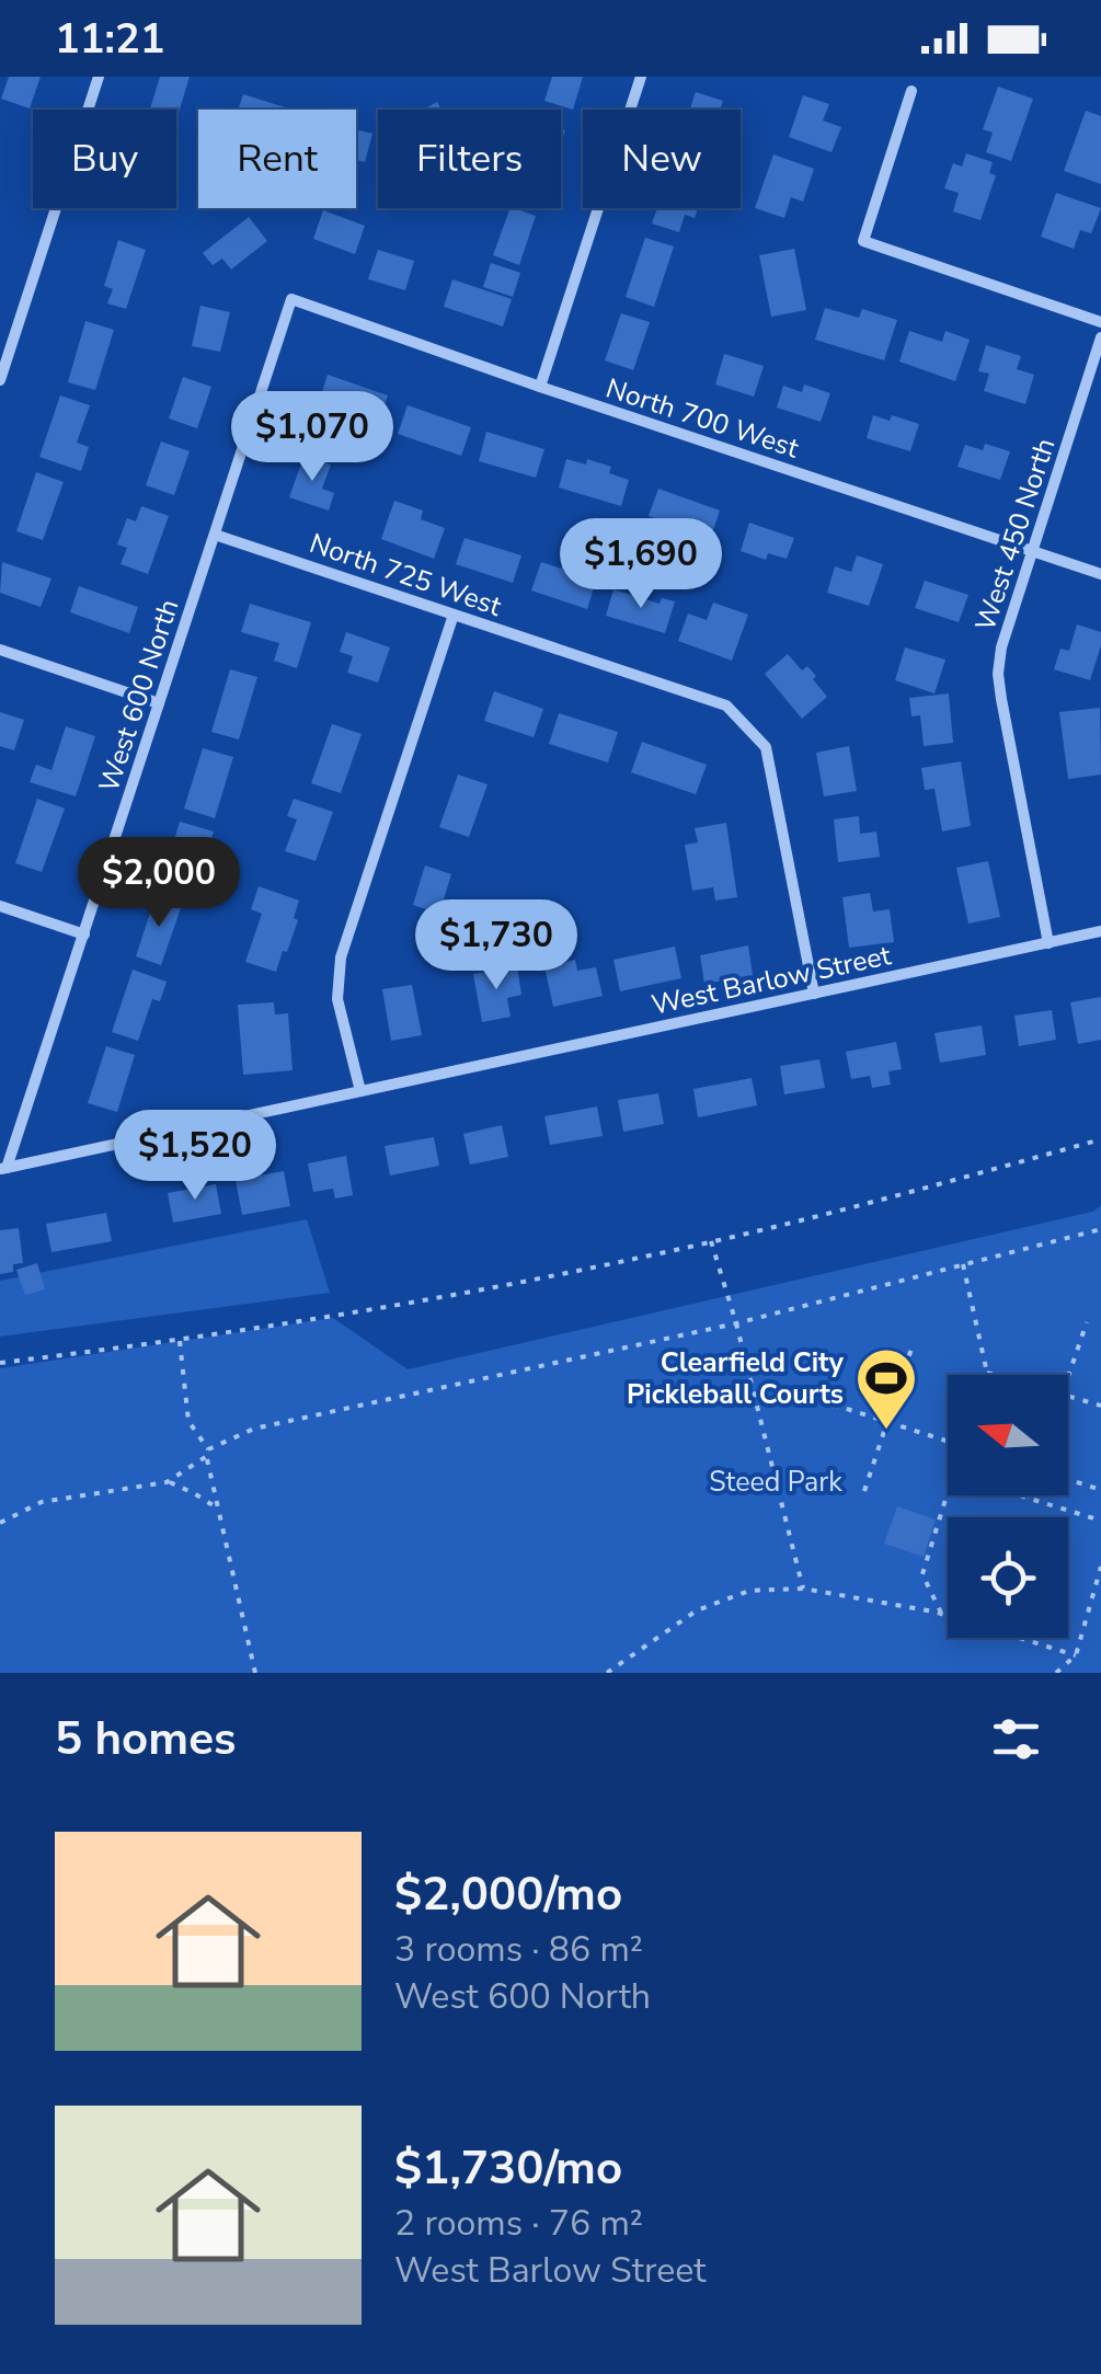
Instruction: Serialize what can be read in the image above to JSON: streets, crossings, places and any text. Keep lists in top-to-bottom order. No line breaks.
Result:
{"streets":{"street":["North 700 West","West 450 North","North 725 West","West 600 North","West Barlow Street"]},"crossings":[["North 700 West","West 450 North"],["North 700 West","West 600 North"],["West 450 North","West Barlow Street"],["North 725 West","West 600 North"],["North 725 West","West Barlow Street"],["West 600 North","West Barlow Street"]],"parks":["Steed Park"],"places":{"sports":["Clearfield City Pickleball Courts"]},"north":"left","page":{"status":"11:21","chip":["Buy","Rent","Filters","New"],"price":["$1,070","$1,690","$2,000","$1,730","$1,520"],"heading":"5 homes","list":[{"name":"$2,000/mo","note":"3 rooms · 86 m² · West 600 North"},{"name":"$1,730/mo","note":"2 rooms · 76 m² · West Barlow Street"}]}}
